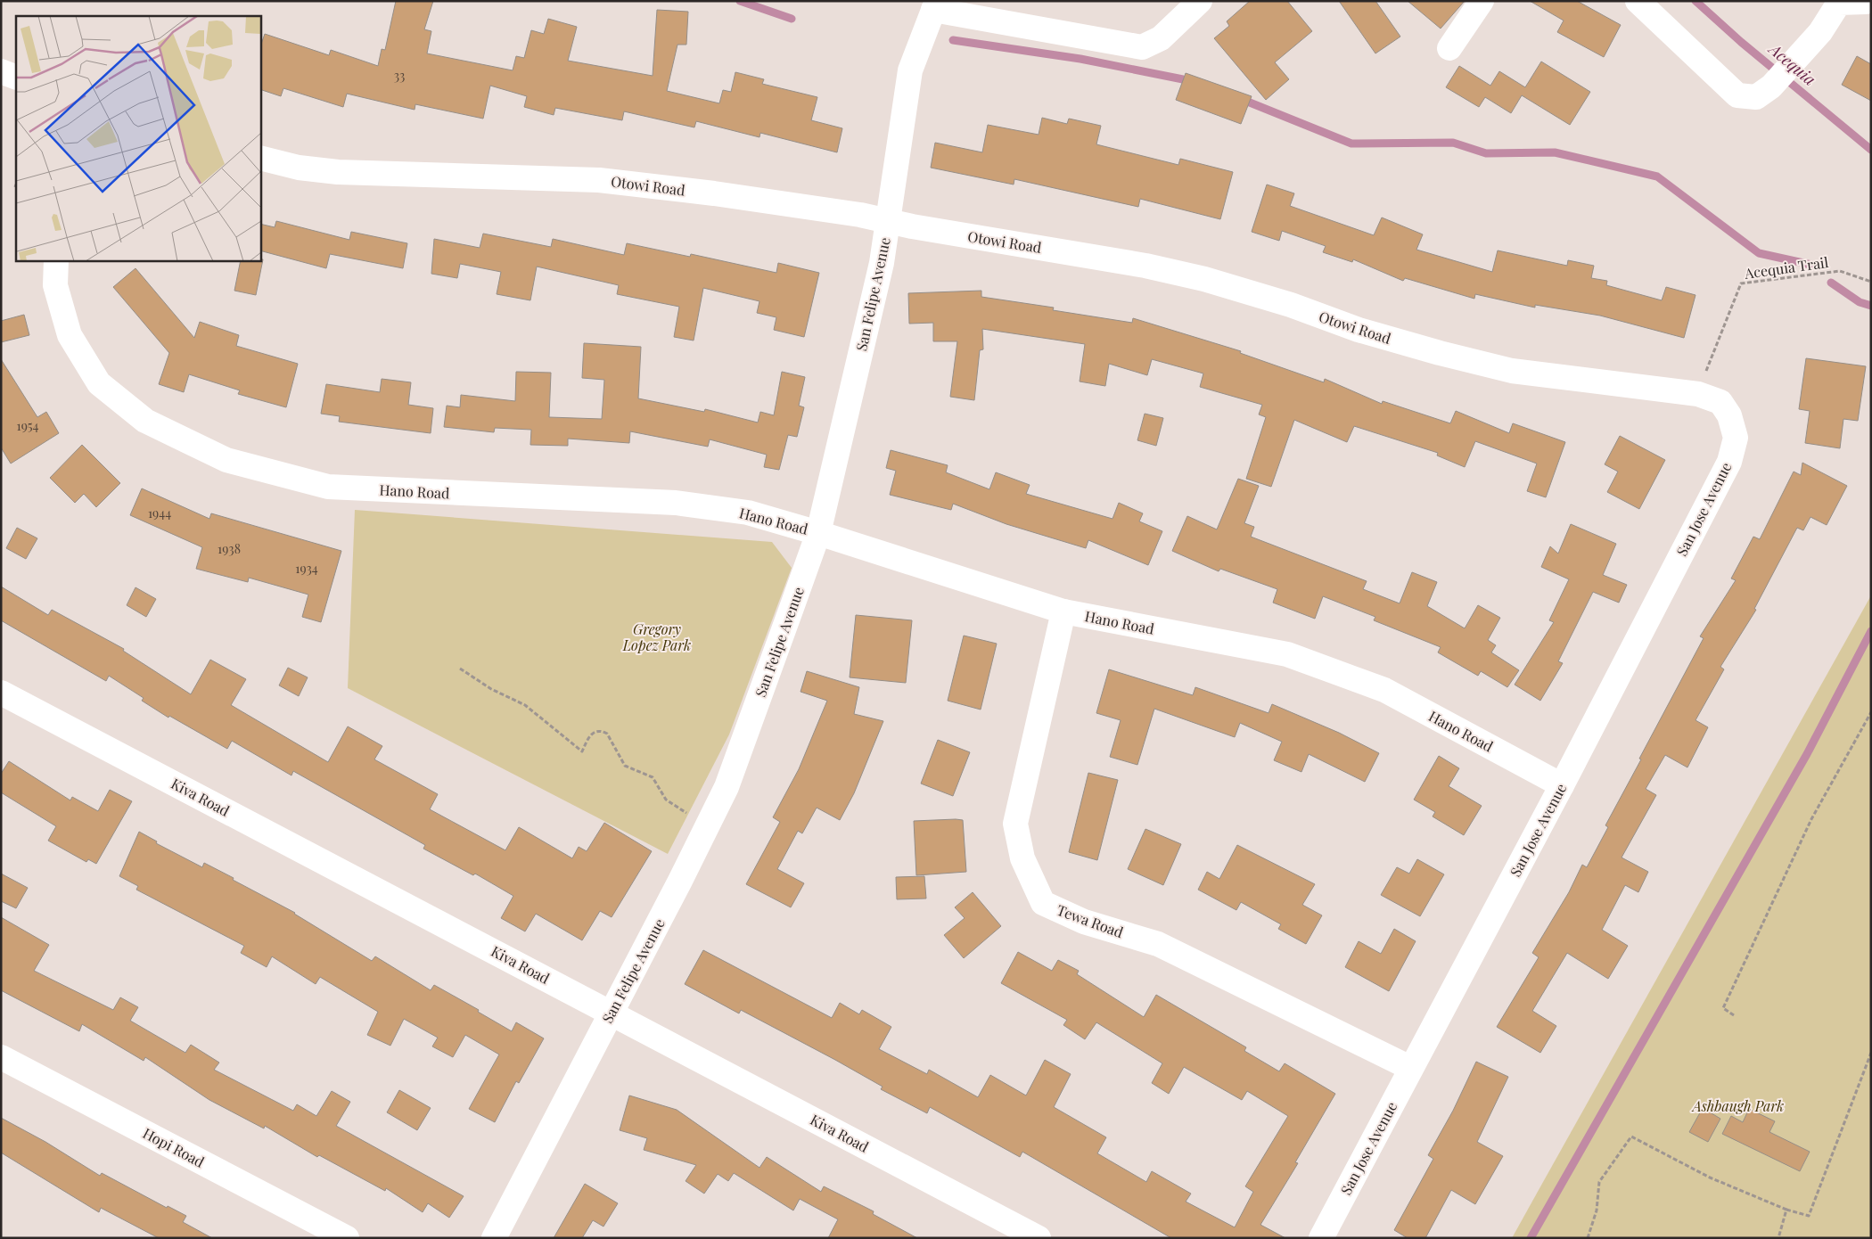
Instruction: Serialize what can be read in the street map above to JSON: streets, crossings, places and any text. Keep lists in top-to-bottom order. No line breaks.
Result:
{"streets":{"street":["Otowi Road","San Felipe Avenue","Hano Road","San Jose Avenue","Kiva Road","Tewa Road","Hopi Road"],"path":["Acequia Trail"]},"crossings":[["Otowi Road","Acequia Trail"],["Otowi Road","San Felipe Avenue"],["Otowi Road","San Jose Avenue"],["San Felipe Avenue","Hano Road"],["San Felipe Avenue","Kiva Road"],["Hano Road","San Jose Avenue"],["Hano Road","Tewa Road"],["San Jose Avenue","Tewa Road"]],"water":["Acequia"],"parks":["Gregory Lopez Park","Ashbaugh Park"],"house_numbers":["33","1954","1944","1938","1934"]}
